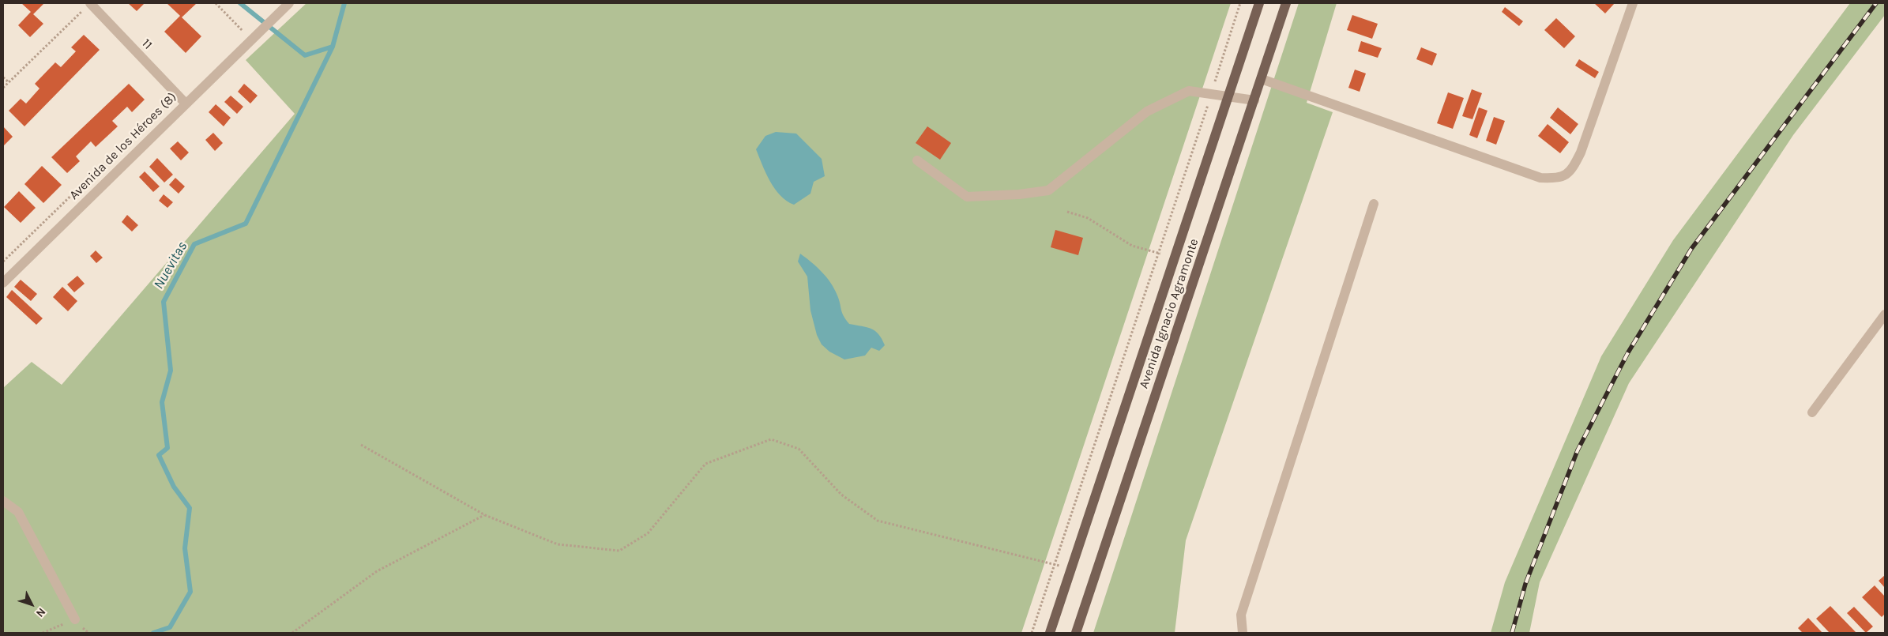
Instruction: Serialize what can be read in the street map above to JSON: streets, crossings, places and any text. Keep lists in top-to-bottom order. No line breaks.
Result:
{"streets":{"main road":["Avenida Ignacio Agramonte"],"street":["11","Avenida de los Héroes (8)"]},"crossings":[["11","Avenida de los Héroes (8)"]],"water":["Nuevitas"],"north":"bottom right"}
